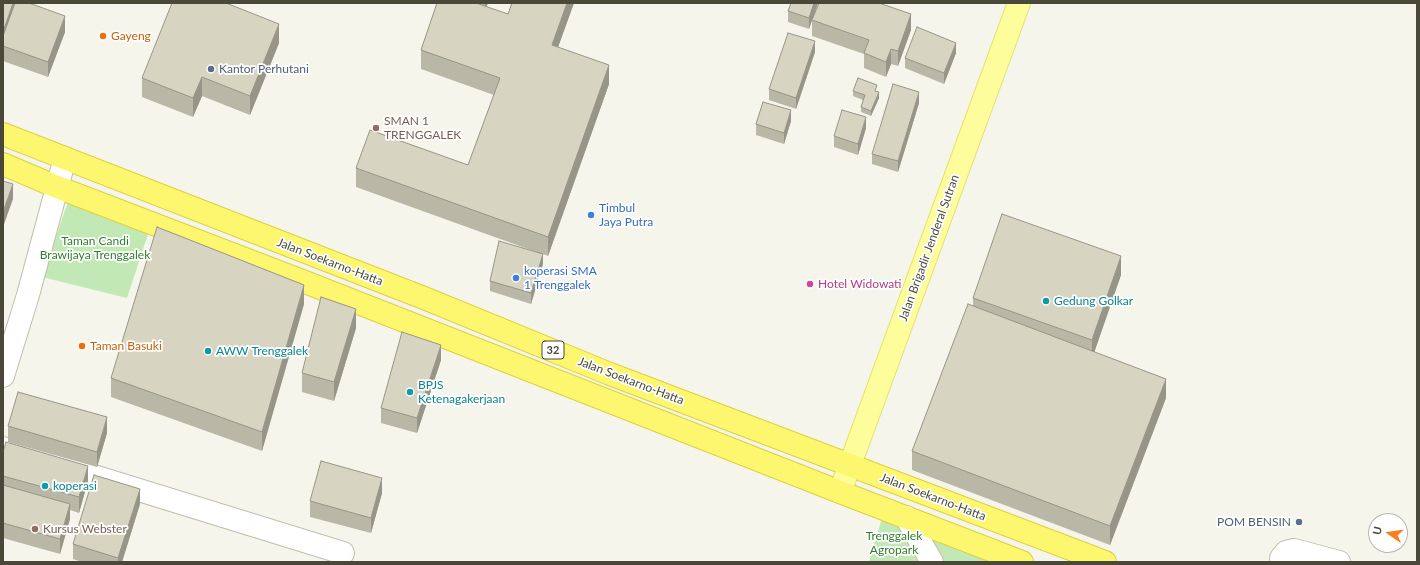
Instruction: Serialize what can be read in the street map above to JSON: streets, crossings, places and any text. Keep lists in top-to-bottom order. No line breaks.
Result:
{"streets":{"highway":["Jalan Soekarno-Hatta","32"],"main road":["Jalan Brigadir Jenderal Sutran"]},"crossings":[["Jalan Brigadir Jenderal Sutran","Jalan Soekarno-Hatta"],["Jalan Brigadir Jenderal Sutran","32"]],"parks":["Taman Candi Brawijaya Trenggalek","Trenggalek Agropark"],"places":["Gayeng","Kantor Perhutani","SMAN 1 TRENGGALEK","Timbul Jaya Putra","koperasi SMA 1 Trenggalek","Hotel Widowati","Gedung Golkar","Taman Basuki","AWW Trenggalek","BPJS Ketenagakerjaan","koperasi","POM BENSIN","Kursus Webster"],"north":"left"}
